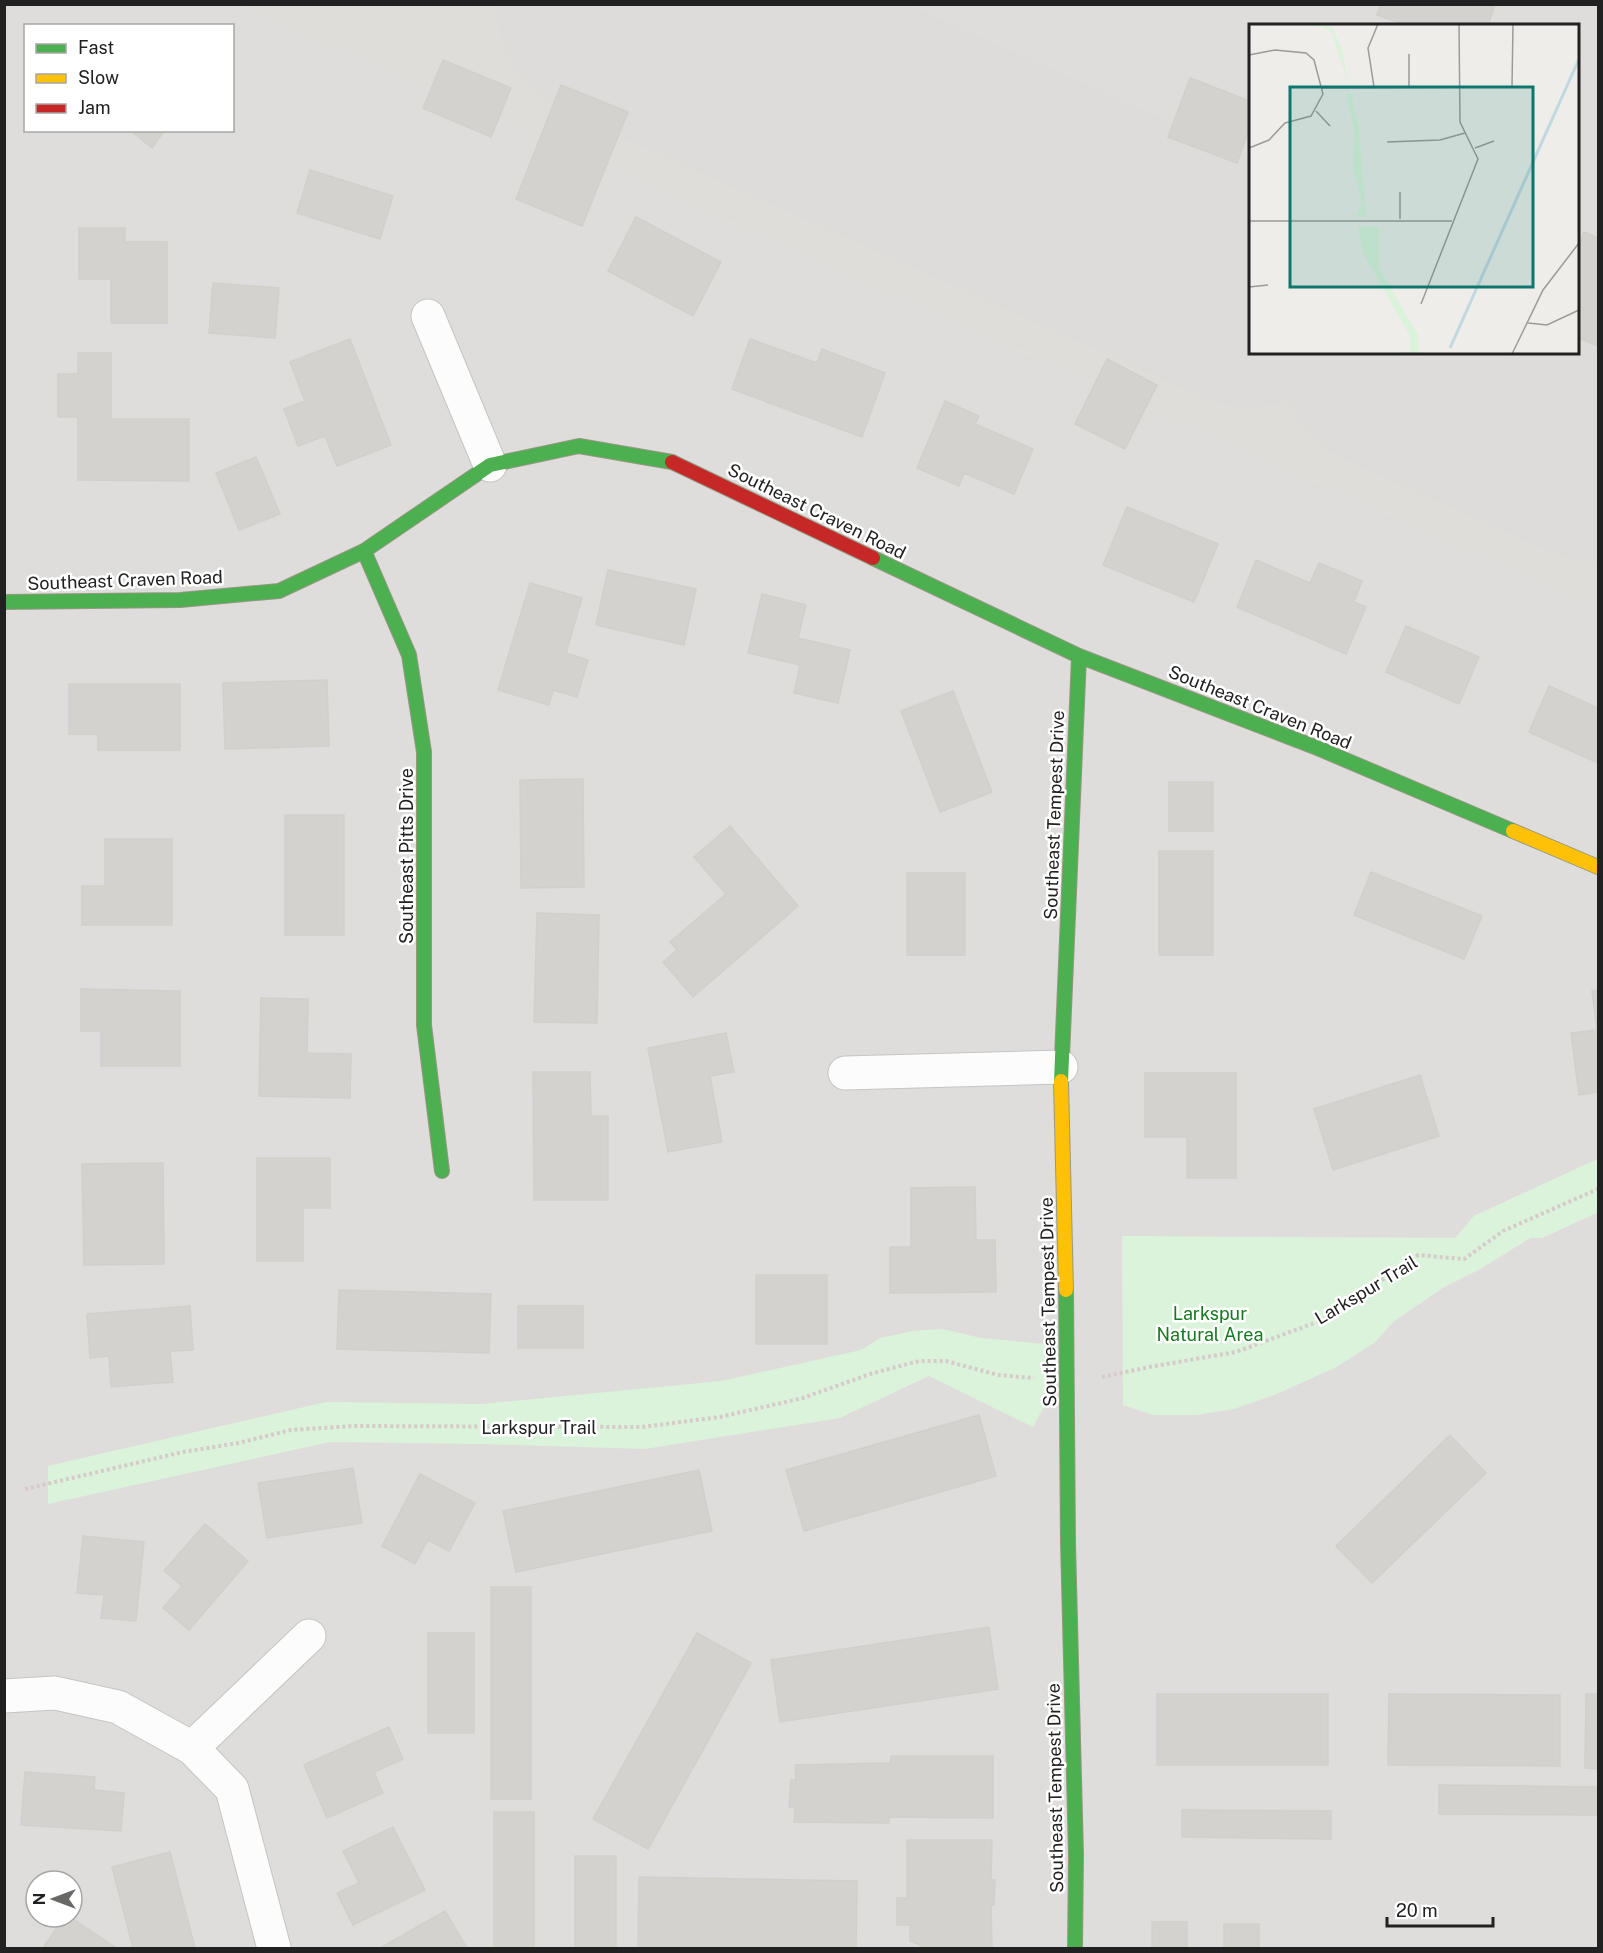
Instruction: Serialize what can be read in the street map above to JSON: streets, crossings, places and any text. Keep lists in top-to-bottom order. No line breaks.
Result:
{"streets":{"street":["Southeast Craven Road","Southeast Tempest Drive","Southeast Pitts Drive"],"path":["Larkspur Trail"]},"crossings":[["Southeast Craven Road","Southeast Tempest Drive"],["Southeast Craven Road","Southeast Pitts Drive"]],"parks":["Larkspur Natural Area"],"legend":["Fast","Slow","Jam"],"scale_bar":"20 m","north":"left"}
